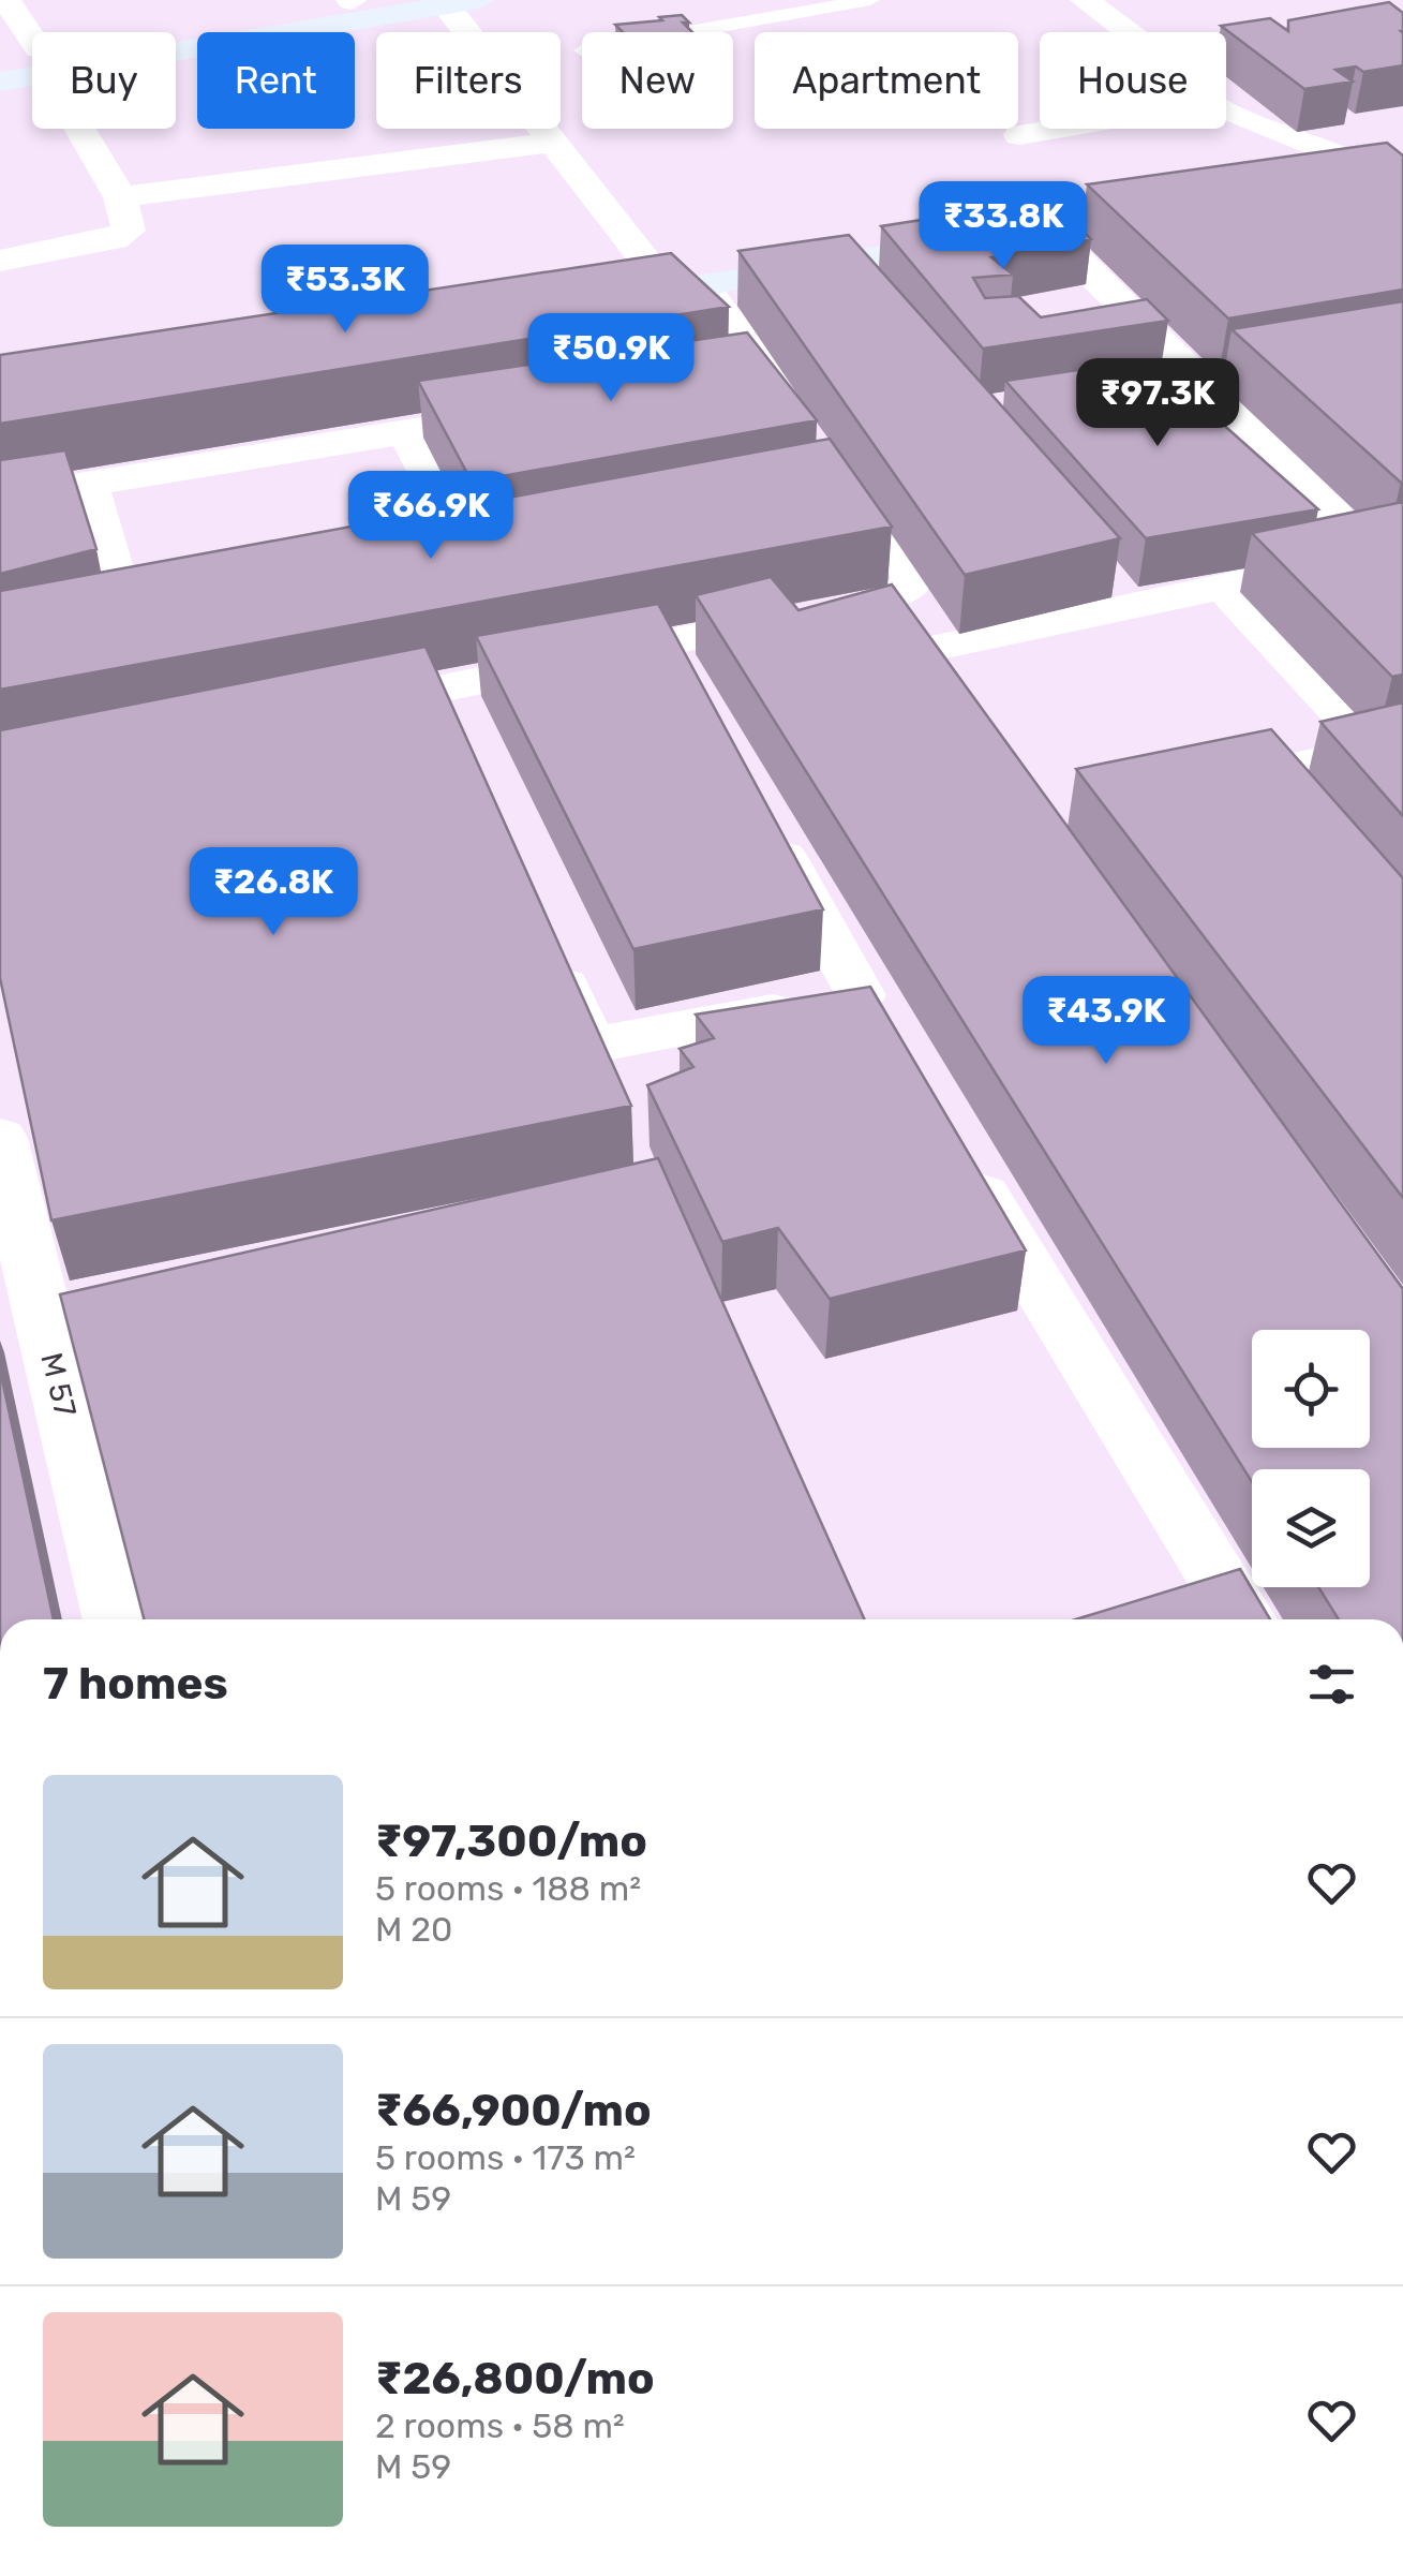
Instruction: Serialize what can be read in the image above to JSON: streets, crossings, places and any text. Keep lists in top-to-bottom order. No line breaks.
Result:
{"streets":{"street":["M 57"]},"page":{"chip":["Buy","Rent","Filters","New","Apartment","House"],"price":["₹33.8K","₹53.3K","₹50.9K","₹97.3K","₹66.9K","₹26.8K","₹43.9K"],"heading":"7 homes","list":[{"name":"₹97,300/mo","note":"5 rooms · 188 m² · M 20"},{"name":"₹66,900/mo","note":"5 rooms · 173 m² · M 59"},{"name":"₹26,800/mo","note":"2 rooms · 58 m² · M 59"}]}}
